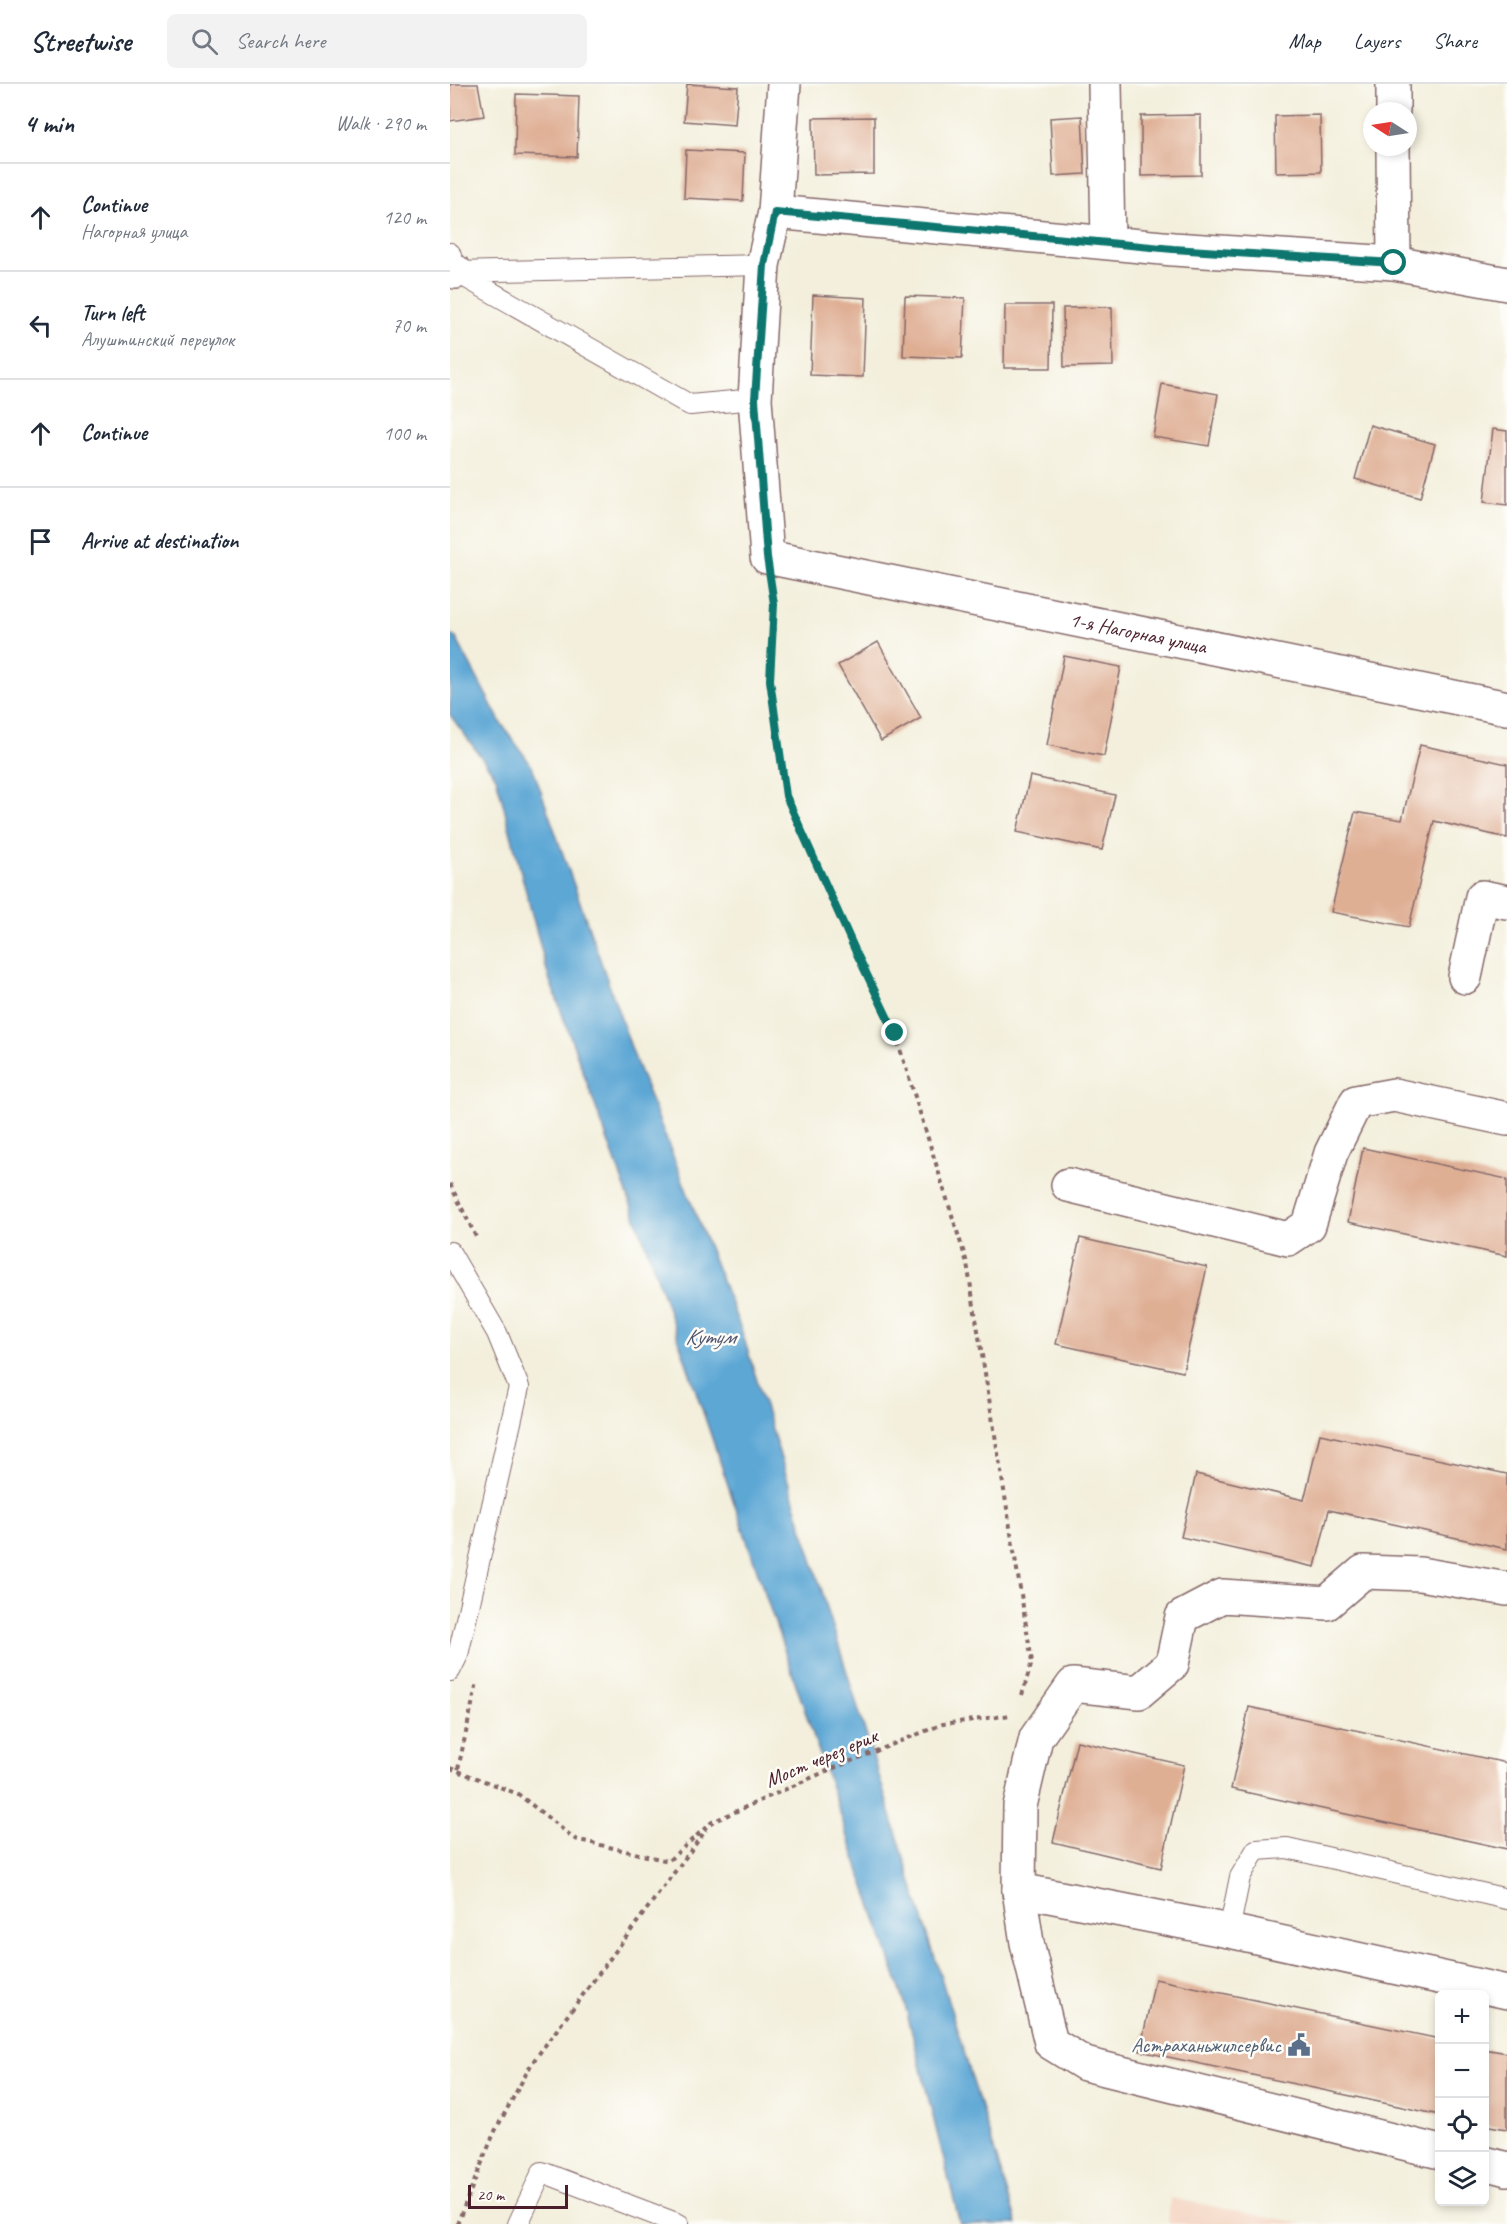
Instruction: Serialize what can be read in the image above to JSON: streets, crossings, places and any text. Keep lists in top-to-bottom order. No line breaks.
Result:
{"streets":{"street":["1-я Нагорная улица"],"path":["Мост через ерик"]},"water":["Кутум"],"places":{"public building":["Астраханьжилсервис"]},"scale_bar":"20 m","north":"left","page":{"header":"Streetwise","search":"Search here","nav":["Map","Layers","Share"],"heading":["4 min","Walk · 290 m"],"list":[["Continue","Нагорная улица","120 m"],["Turn left","Алуштинский переулок","70 m"],["Continue","100 m"],"Arrive at destination"],"map_buttons":["+","−"],"scale":"20 m"}}
